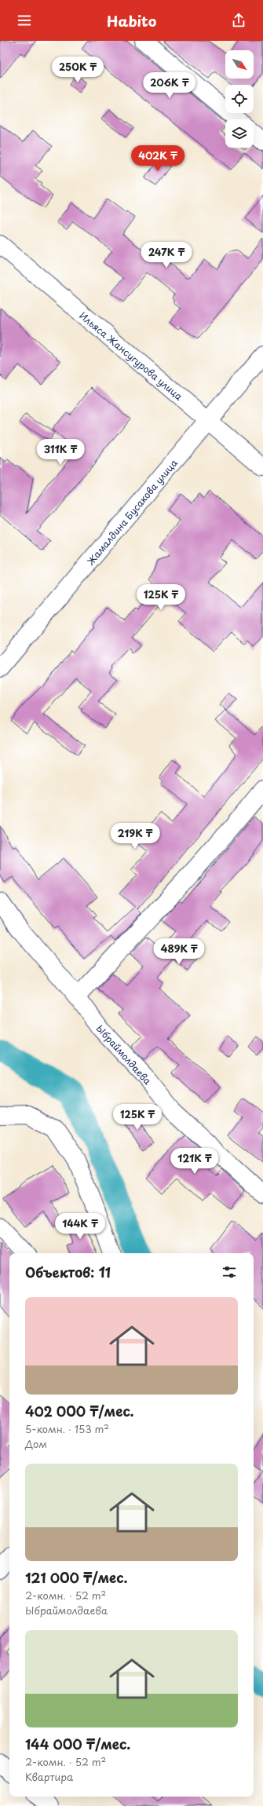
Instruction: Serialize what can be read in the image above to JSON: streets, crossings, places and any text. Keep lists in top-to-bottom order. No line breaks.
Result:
{"streets":{"street":["Ильяса Жансугурова улица","Жамалдина Бусакова улица","Ыбраймолдаева"]},"crossings":[["Ильяса Жансугурова улица","Жамалдина Бусакова улица"]],"north":"bottom right","page":{"header":"Habito","price":["250K ₸","206K ₸","402K ₸","247K ₸","311K ₸","125K ₸","219K ₸","489K ₸","125K ₸","121K ₸","144K ₸"],"heading":"Объектов: 11","list":[{"name":"402 000 ₸/мес.","note":"5-комн. · 153 m² · Дом"},{"name":"121 000 ₸/мес.","note":"2-комн. · 52 m² · Ыбраймолдаева"},{"name":"144 000 ₸/мес.","note":"2-комн. · 52 m² · Квартира"}]}}
